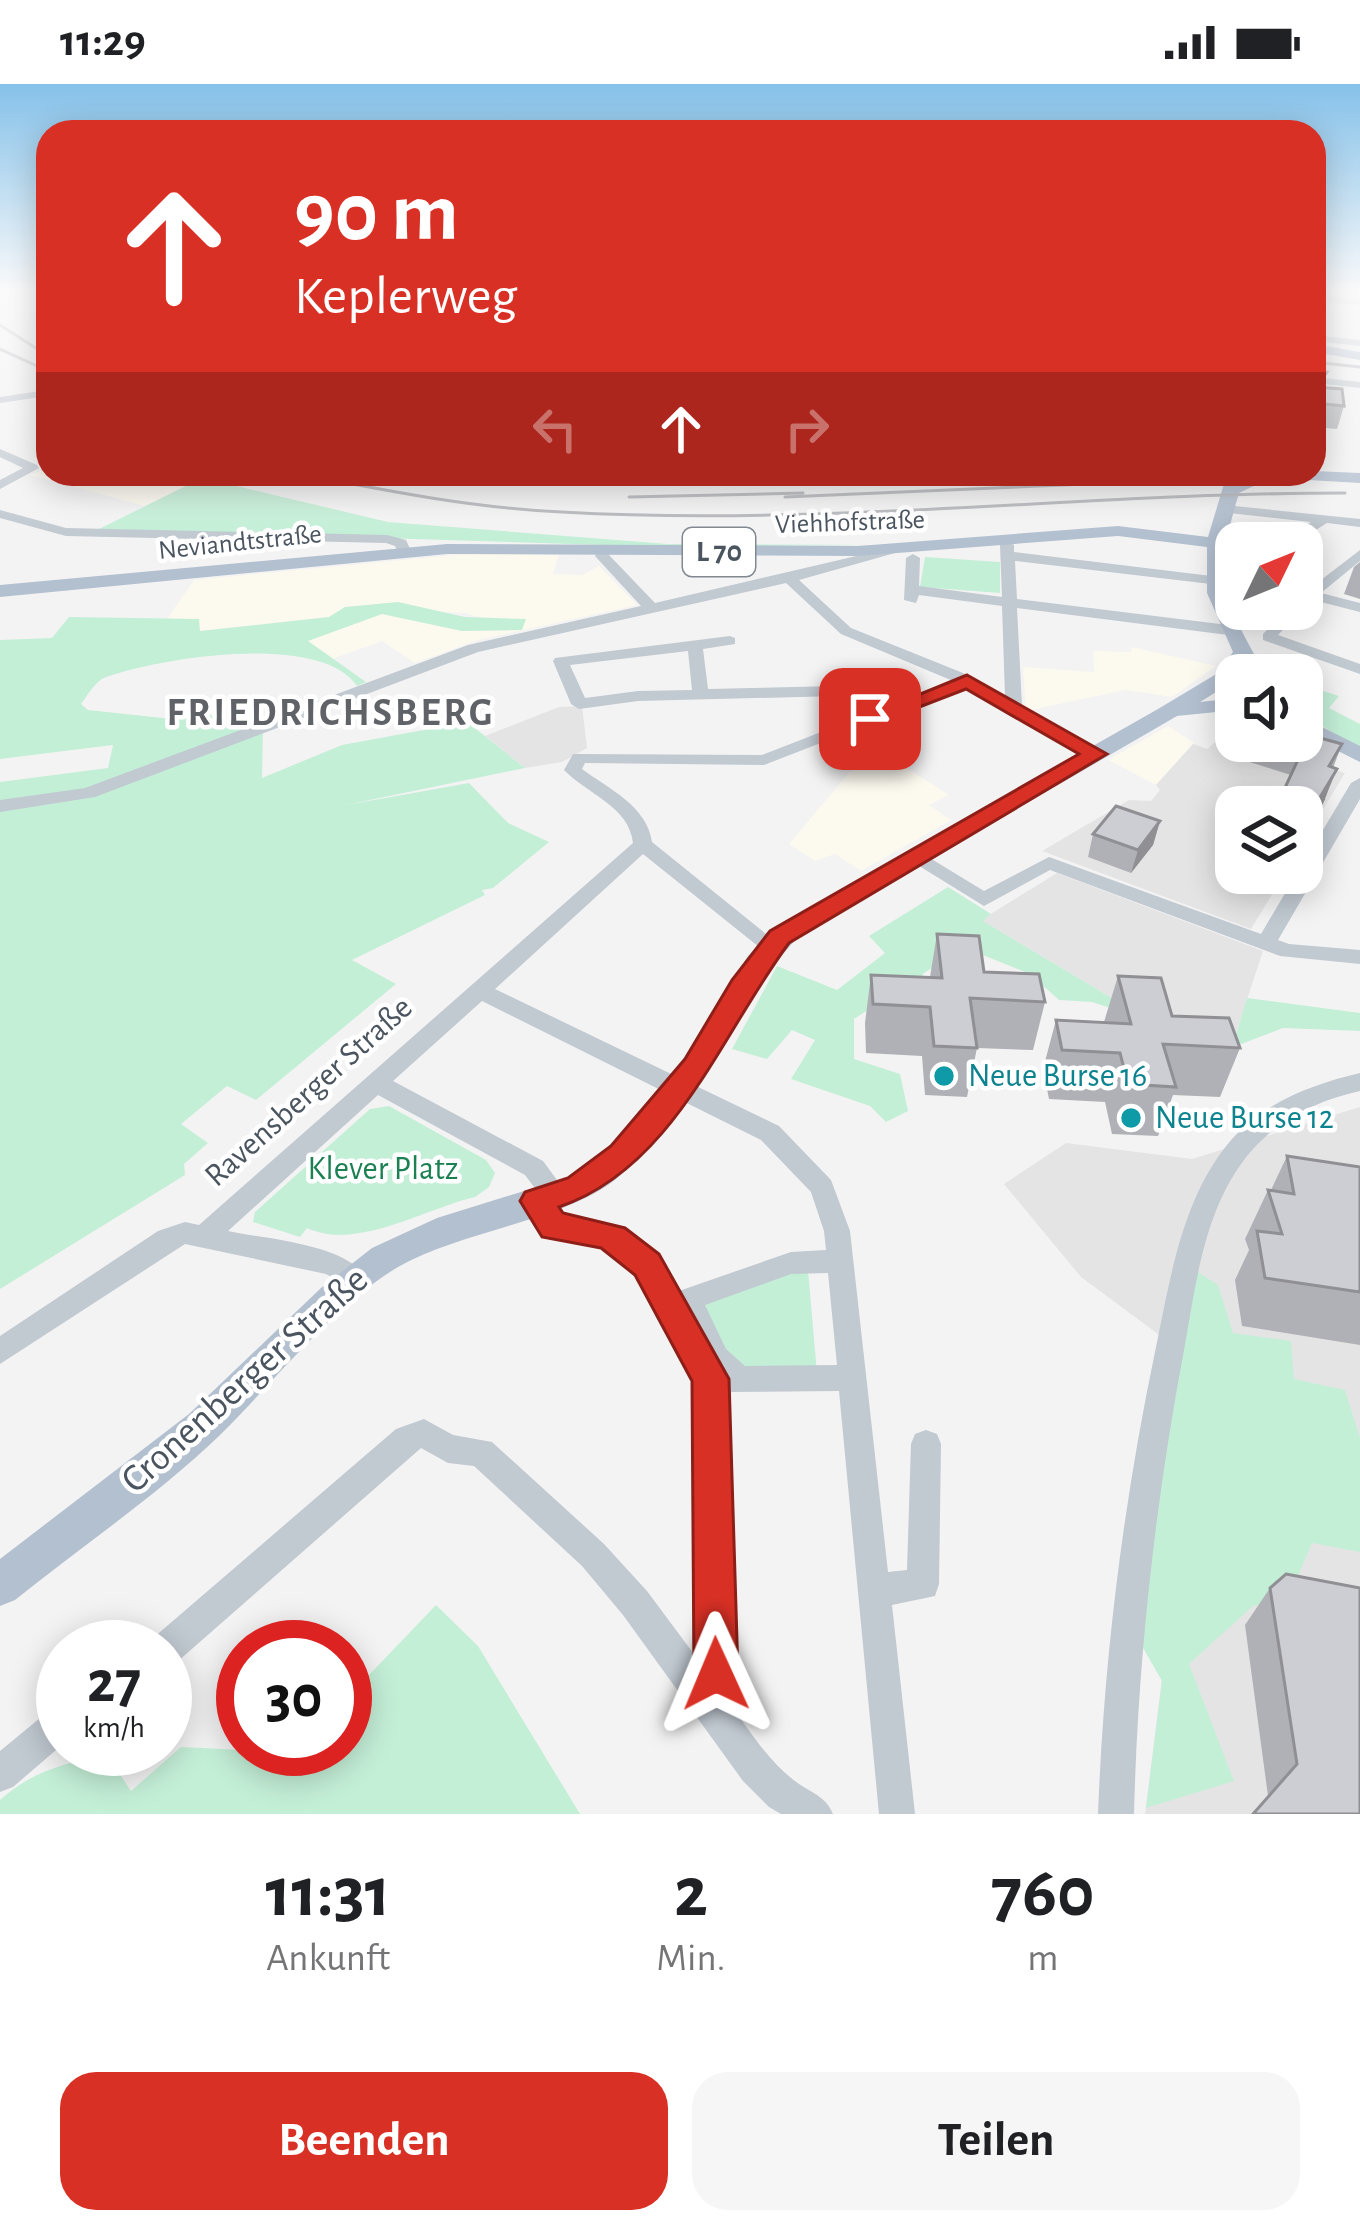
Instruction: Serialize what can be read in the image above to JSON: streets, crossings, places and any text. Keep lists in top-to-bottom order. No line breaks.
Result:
{"streets":{"main road":["Viehhofstraße","Neviandtstraße","L 70","Cronenberger Straße"],"street":["Ravensberger Straße"]},"crossings":[["Viehhofstraße","Neviandtstraße"]],"districts":["FRIEDRICHSBERG"],"parks":["Klever Platz"],"places":["Neue Burse 16","Neue Burse 12"],"north":"top right","page":{"status":"11:29","turn":["90 m","Keplerweg"],"speed":"27 km/h","limit":"30","eta":["11:31","Ankunft","2","Min.","760","m"],"buttons":["Beenden","Teilen"]}}
